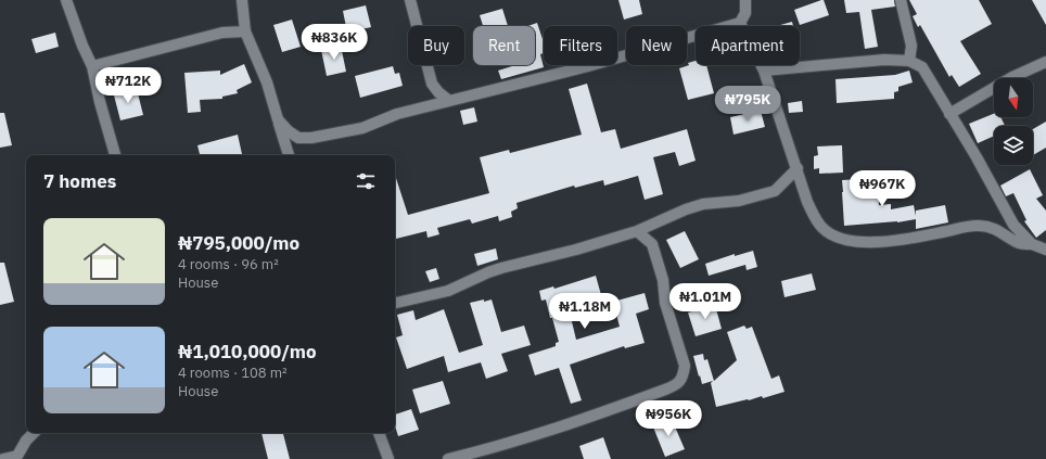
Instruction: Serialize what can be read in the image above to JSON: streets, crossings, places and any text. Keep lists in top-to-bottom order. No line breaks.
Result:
{"north":"bottom","page":{"price":["₦836K","₦712K","₦795K","₦967K","₦1.01M","₦1.18M","₦956K"],"chip":["Buy","Rent","Filters","New","Apartment"],"heading":"7 homes","list":[{"name":"₦795,000/mo","note":"4 rooms · 96 m² · House"},{"name":"₦1,010,000/mo","note":"4 rooms · 108 m² · House"}]}}
